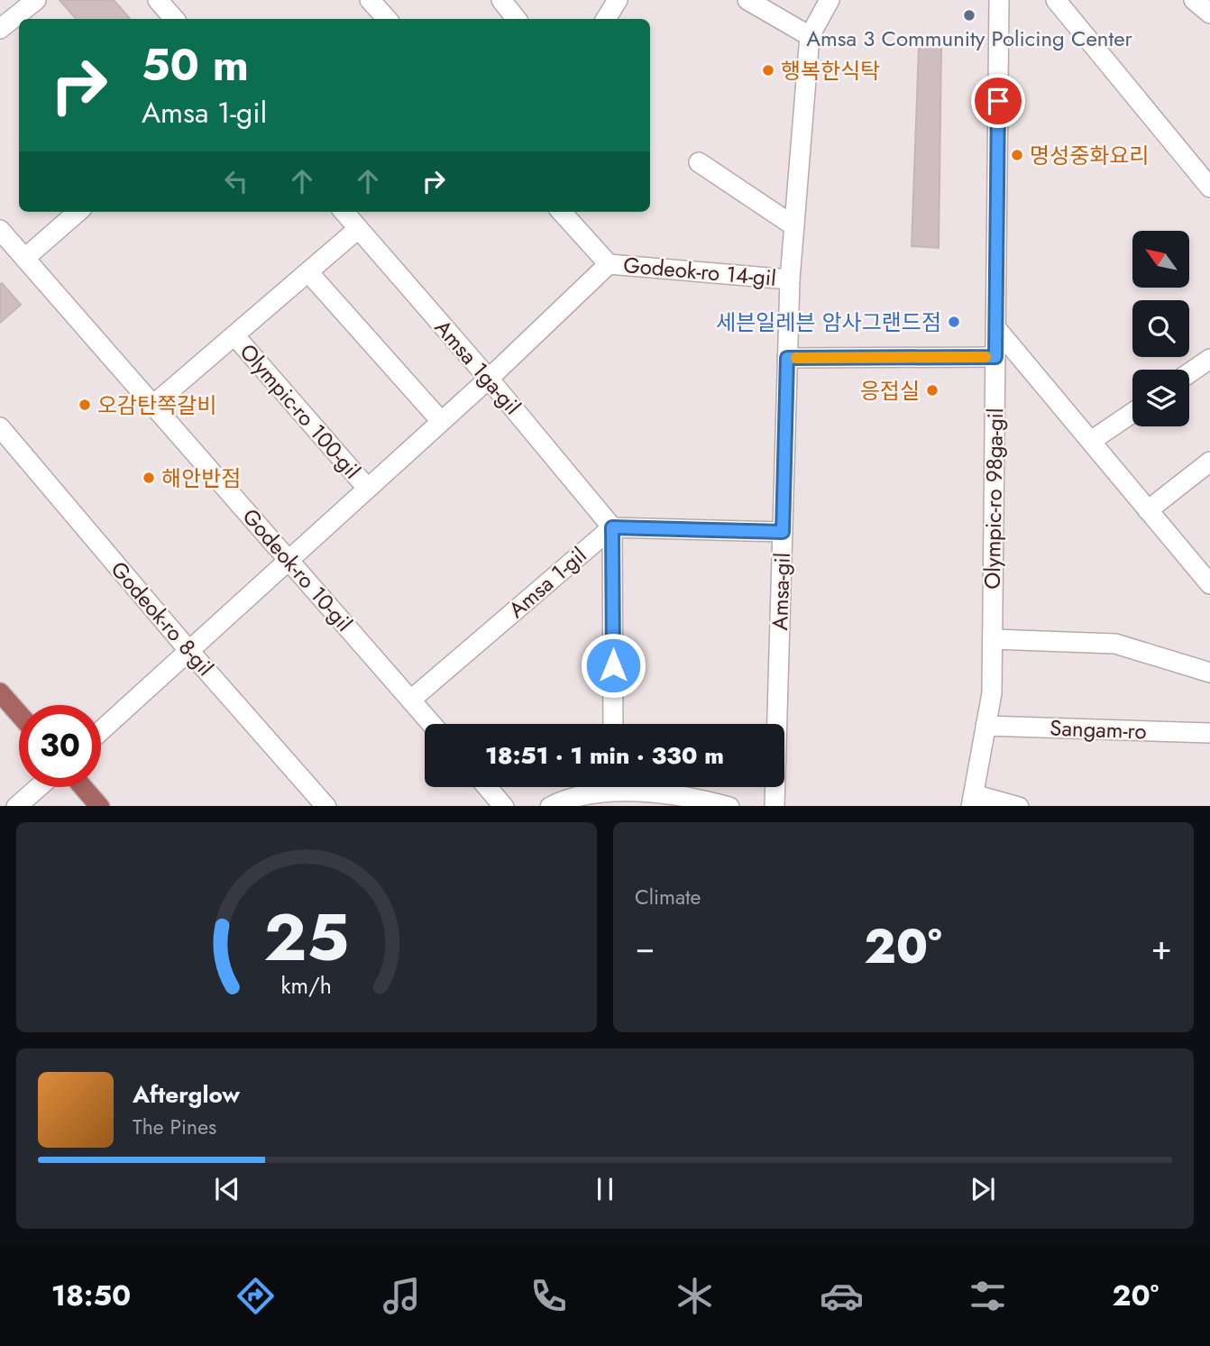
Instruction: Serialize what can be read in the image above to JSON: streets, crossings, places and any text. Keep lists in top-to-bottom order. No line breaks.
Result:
{"streets":{"street":["Godeok-ro 14-gil","Amsa 1ga-gil","Olympic-ro 100-gil","Olympic-ro 98ga-gil","Godeok-ro 10-gil","Amsa 1-gil","Amsa-gil","Godeok-ro 8-gil","Sangam-ro"]},"crossings":[["Godeok-ro 14-gil","Olympic-ro 100-gil"],["Godeok-ro 14-gil","Amsa-gil"],["Amsa 1ga-gil","Olympic-ro 100-gil"],["Amsa 1ga-gil","Amsa 1-gil"],["Olympic-ro 100-gil","Godeok-ro 10-gil"],["Olympic-ro 100-gil","Godeok-ro 8-gil"],["Olympic-ro 98ga-gil","Sangam-ro"],["Godeok-ro 10-gil","Amsa 1-gil"]],"places":["Amsa 3 Community Policing Center","행복한식탁","명성중화요리","세븐일레븐 암사그랜드점","응접실","오감탄쪽갈비","해안반점"],"north":"top left","page":{"turn":["50 m","Amsa 1-gil"],"limit":"30","trip":"18:51 · 1 min · 330 m","tile":"Climate","heat":["−","20°","+"],"song":["Afterglow","The Pines"],"tabs":["18:50","20°"],"gauge":["25","km/h"]}}
